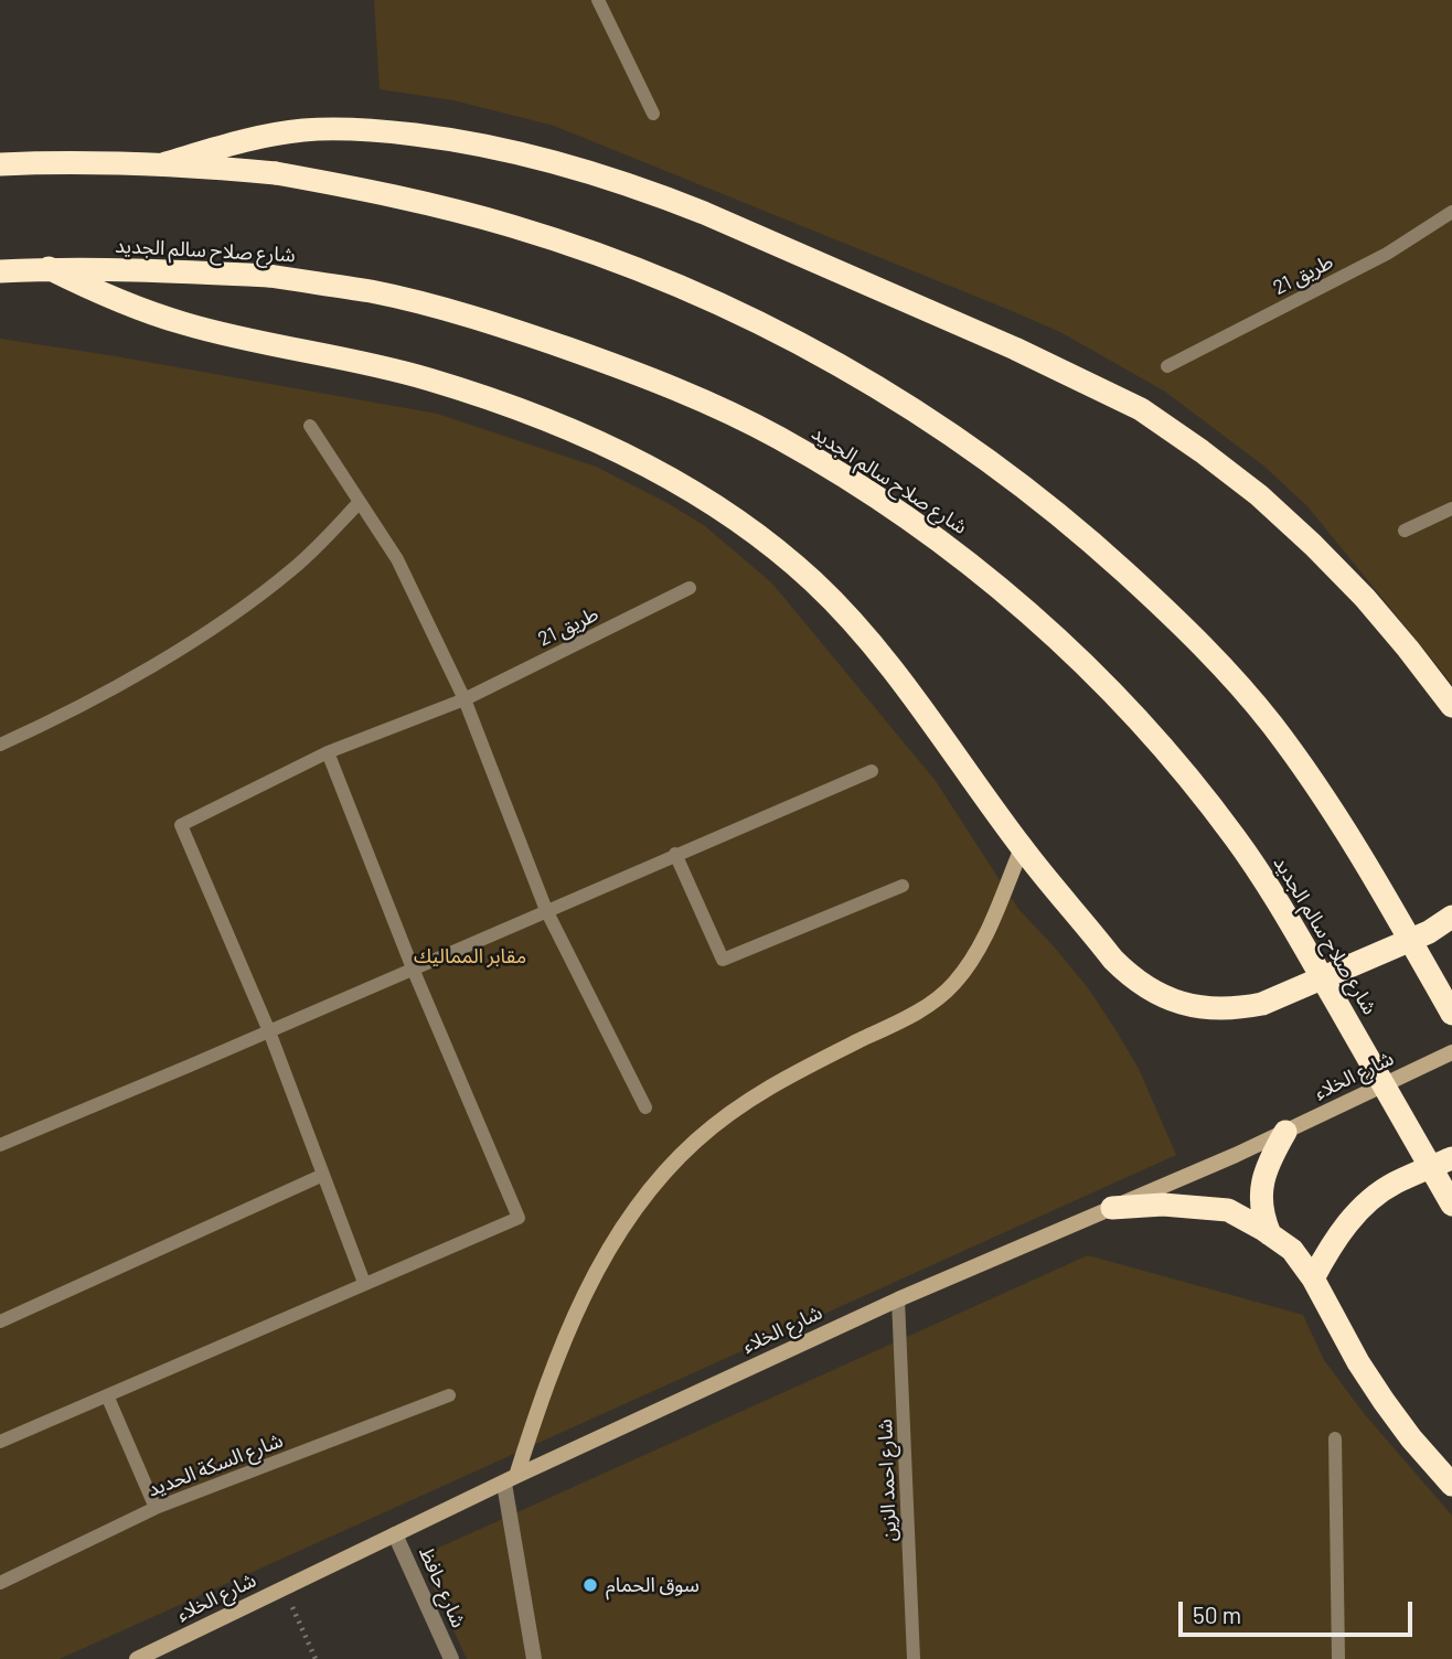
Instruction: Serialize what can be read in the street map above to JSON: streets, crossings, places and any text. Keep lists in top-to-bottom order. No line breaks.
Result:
{"streets":{"highway":["شارع صلاح سالم الجديد"],"street":["شارع الخلاء","شارع حافظ"],"lane":["طريق 21","شارع السكة الحديد","شارع احمد الزين"]},"crossings":[["شارع الخلاء","شارع احمد الزين"],["شارع الخلاء","شارع حافظ"]],"parks":["مقابر المماليك"],"places":["سوق الحمام"],"scale_bar":"50 m"}
